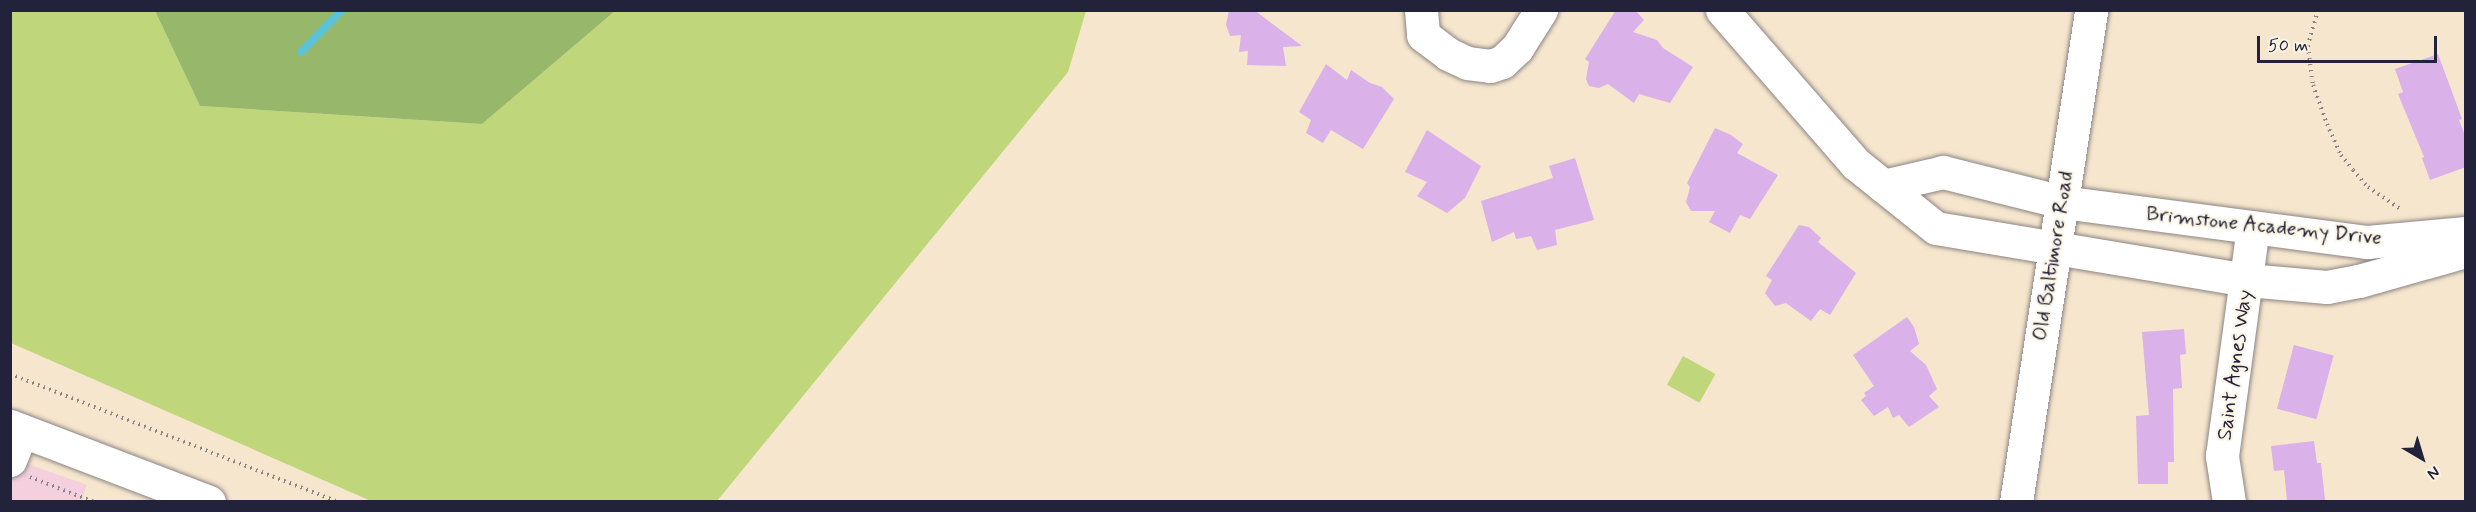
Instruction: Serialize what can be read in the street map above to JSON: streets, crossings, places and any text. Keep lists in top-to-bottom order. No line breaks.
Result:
{"streets":{"street":["Brimstone Academy Drive","Old Baltimore Road","Saint Agnes Way"]},"crossings":[["Brimstone Academy Drive","Old Baltimore Road"],["Brimstone Academy Drive","Saint Agnes Way"]],"scale_bar":"50 m","north":"bottom right"}
